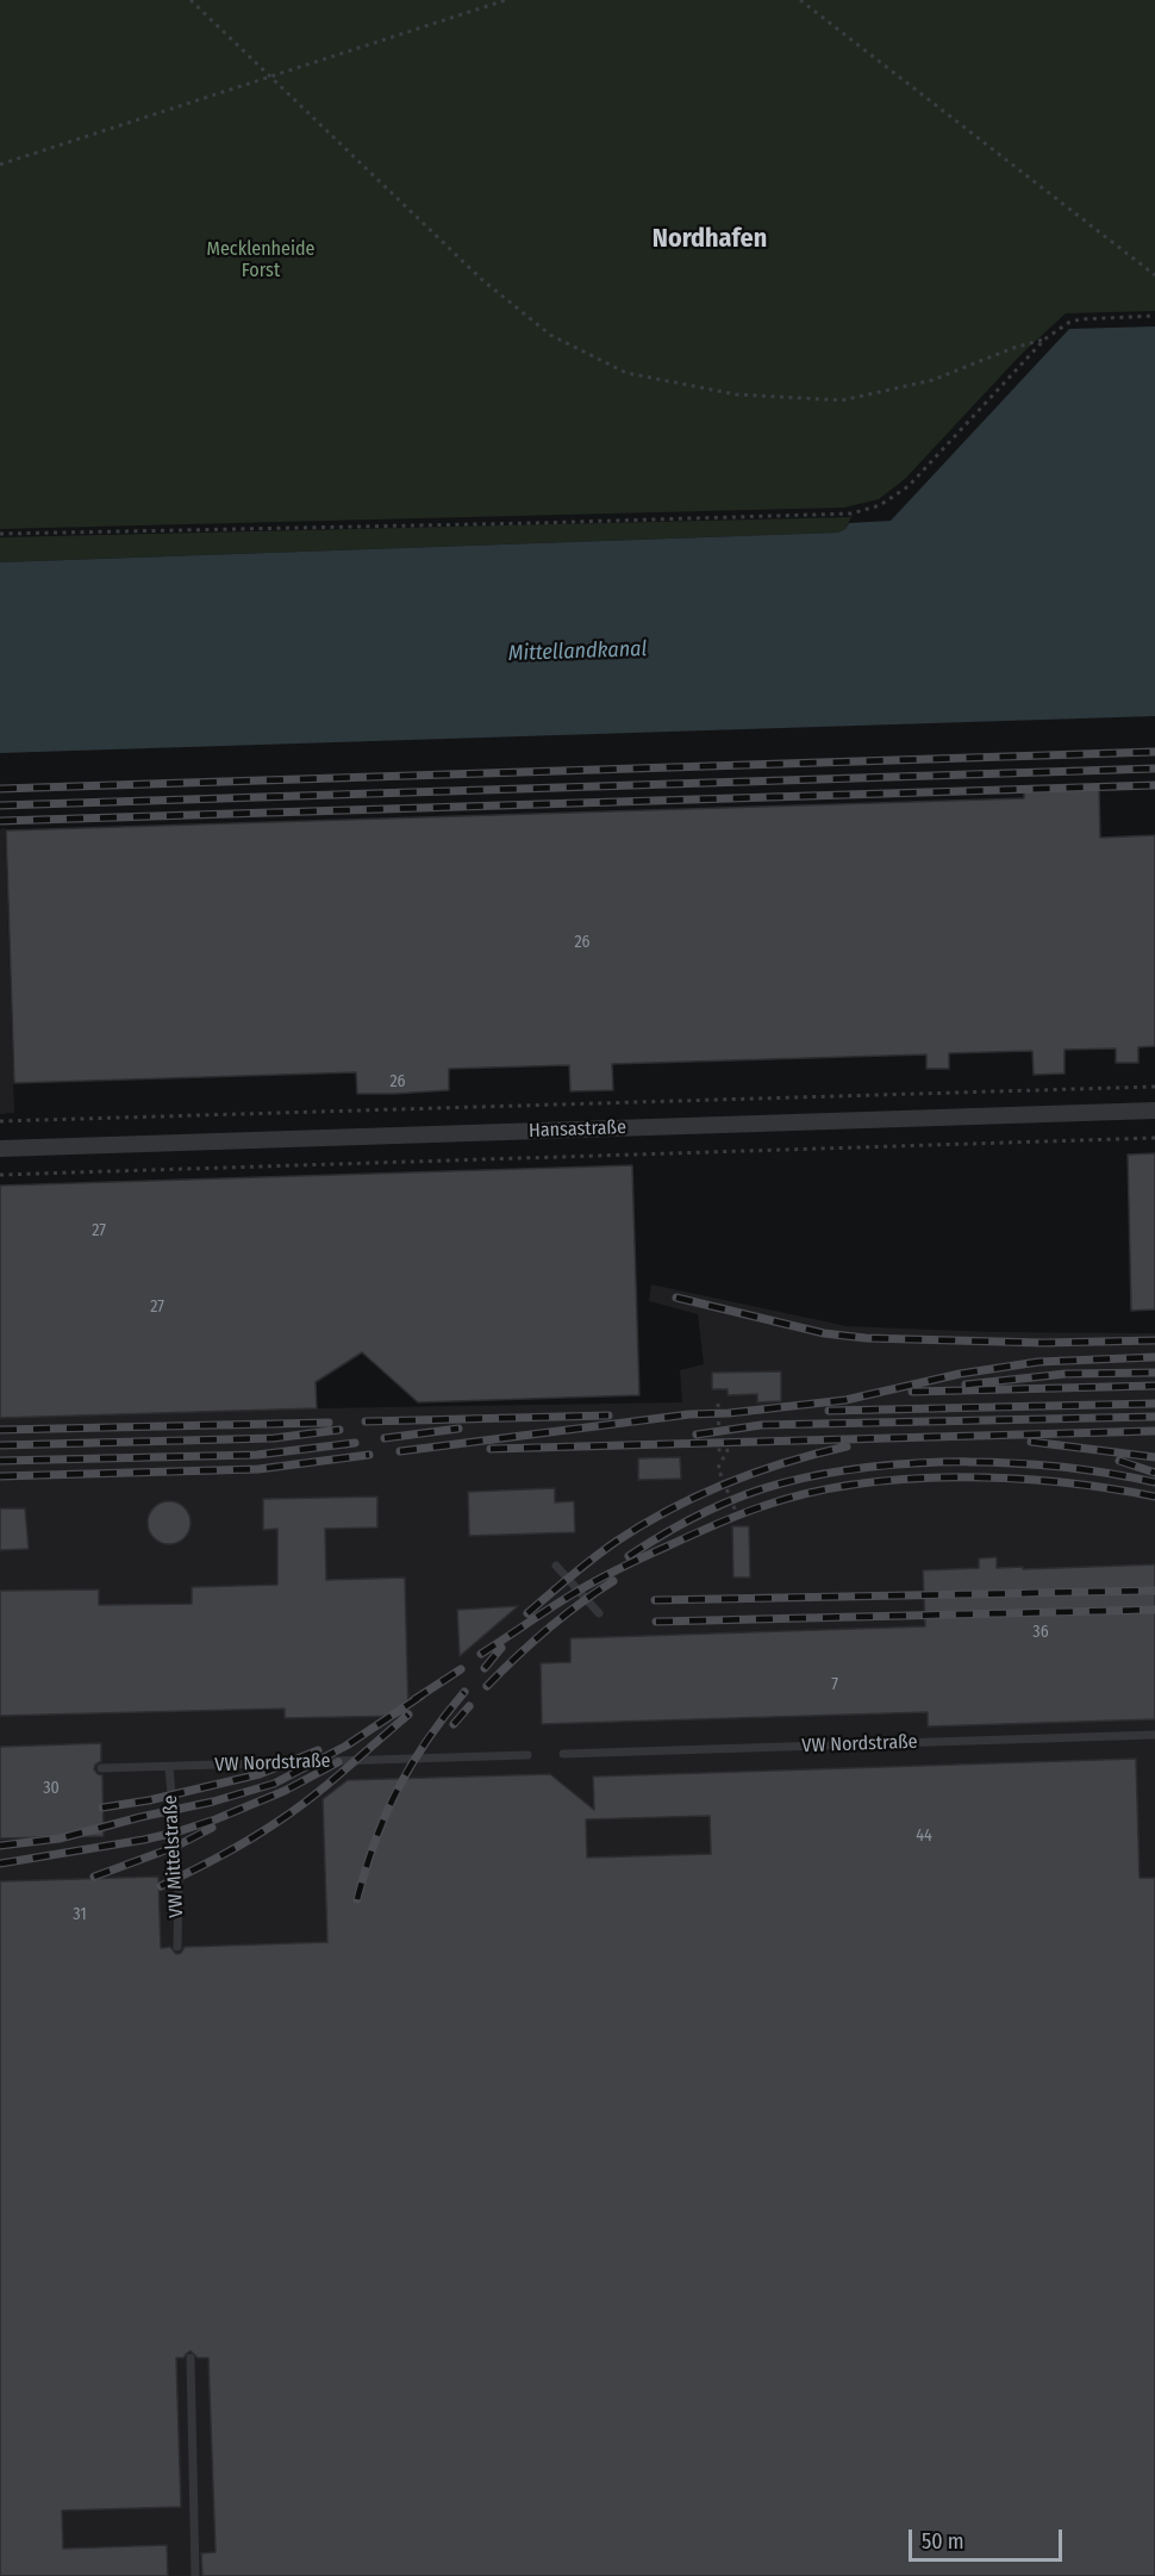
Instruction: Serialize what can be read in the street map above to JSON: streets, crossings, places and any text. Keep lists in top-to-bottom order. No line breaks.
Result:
{"streets":{"street":["Hansastraße"],"lane":["VW Nordstraße","VW Mittelstraße"]},"crossings":[["VW Nordstraße","VW Mittelstraße"]],"districts":["Nordhafen"],"water":["Mittellandkanal"],"parks":["Mecklenheide Forst"],"house_numbers":["26","26","27","27","36","7","30","44","31"],"scale_bar":"50 m"}
